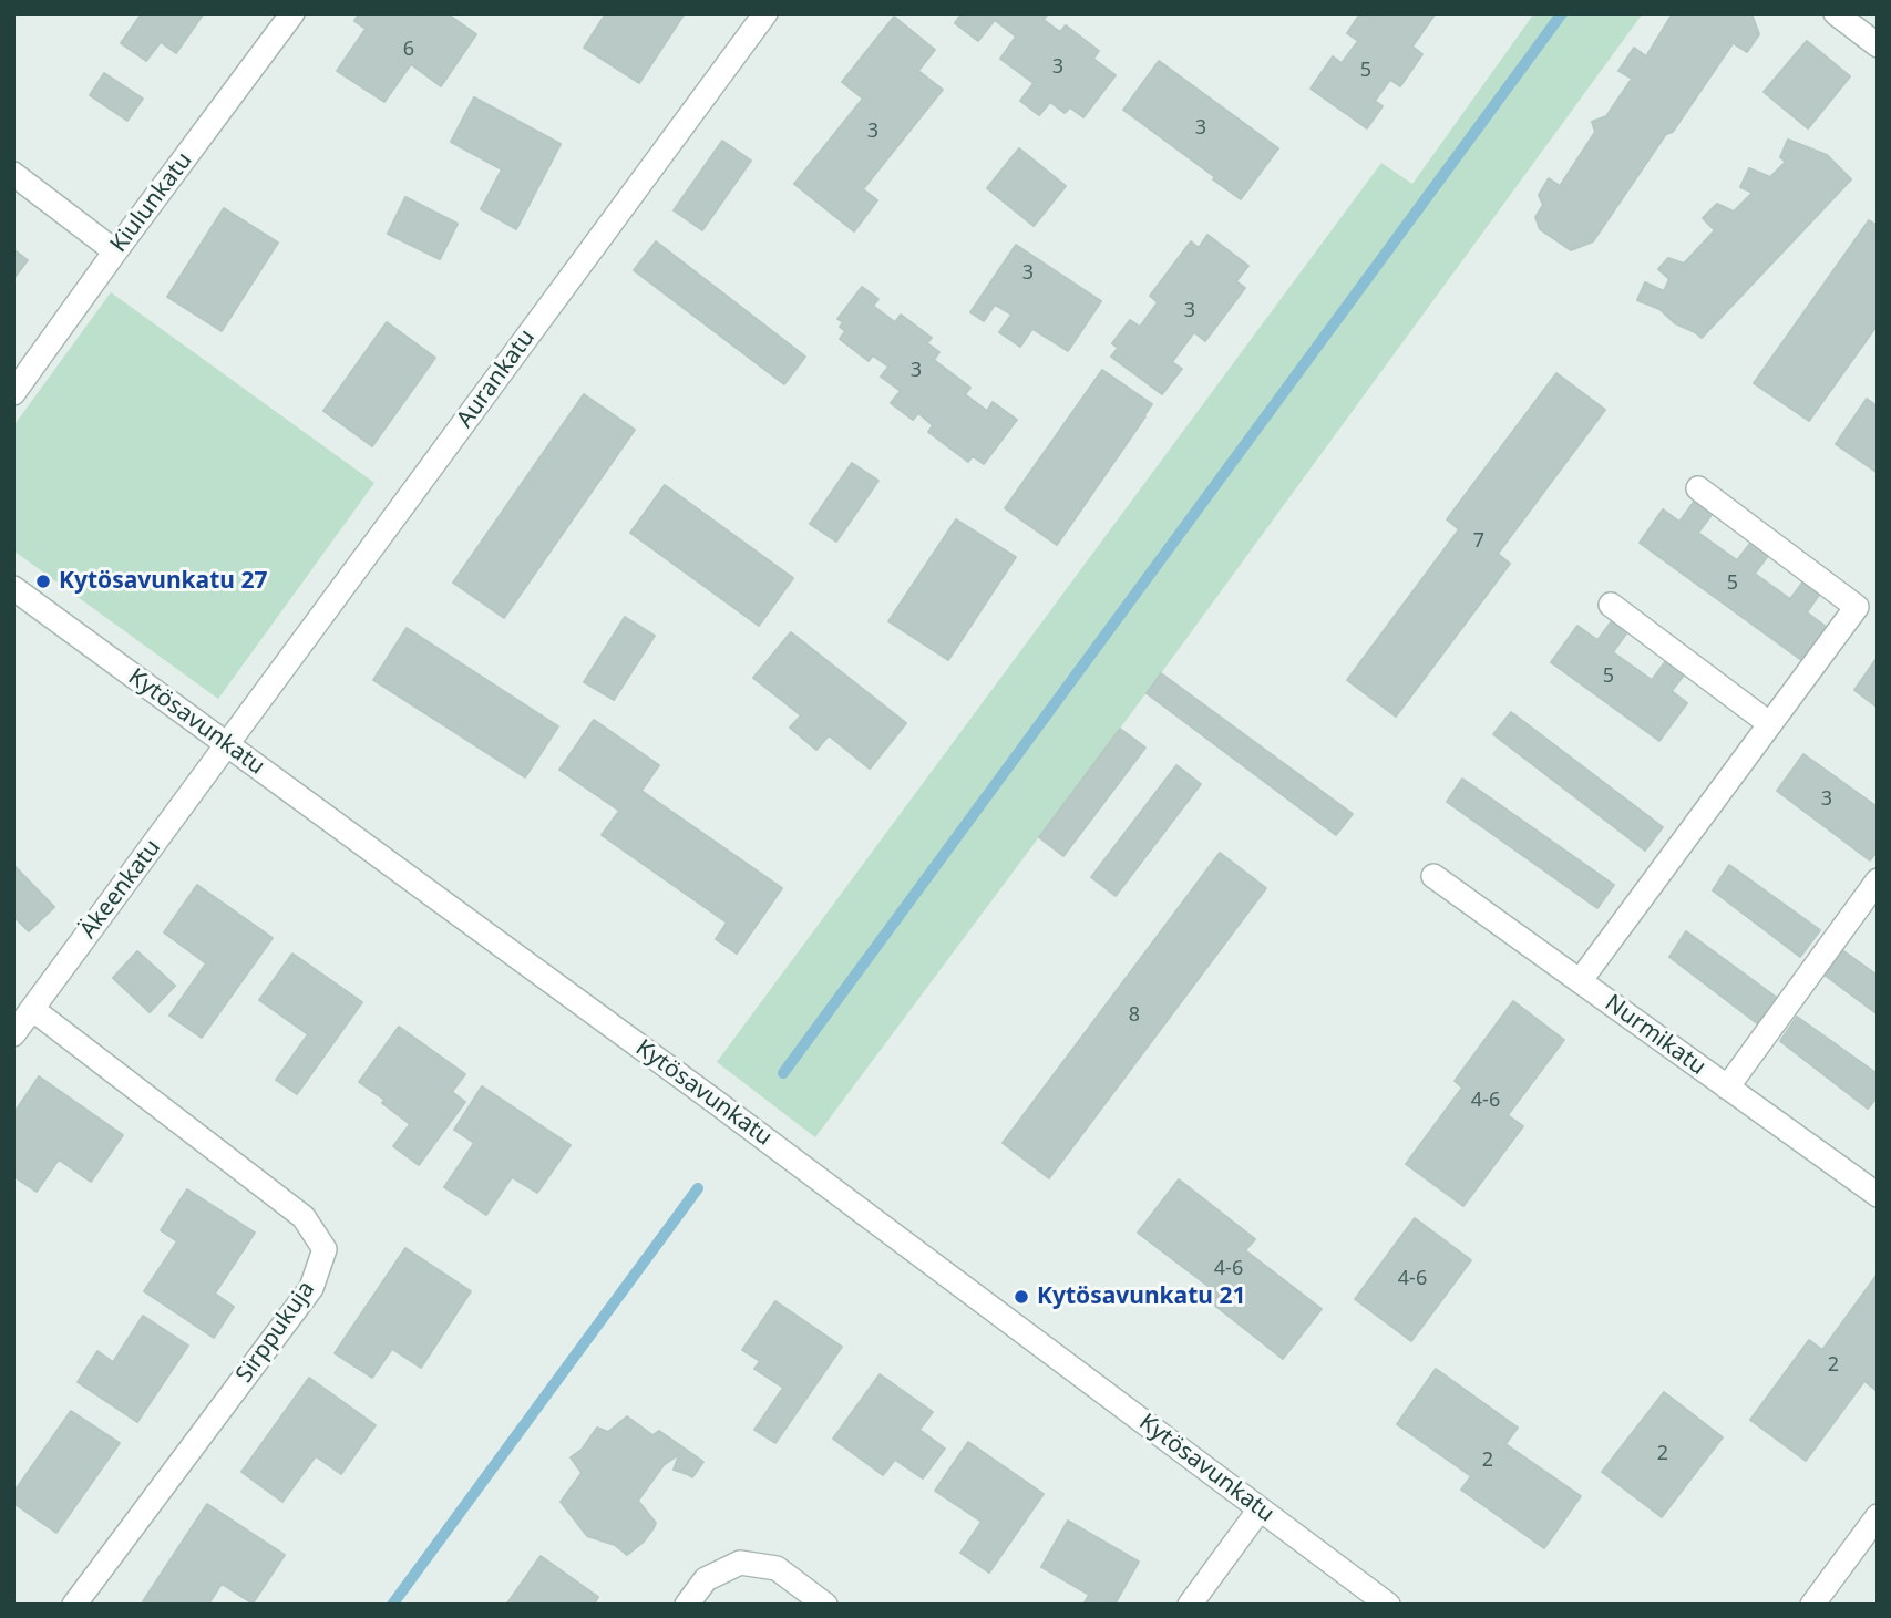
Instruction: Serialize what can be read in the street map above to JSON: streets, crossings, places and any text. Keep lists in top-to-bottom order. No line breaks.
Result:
{"streets":{"street":["Kiulunkatu","Aurankatu","Kytösavunkatu","Äkeenkatu","Nurmikatu","Sirppukuja"]},"crossings":[["Aurankatu","Kytösavunkatu"],["Aurankatu","Äkeenkatu"],["Kytösavunkatu","Äkeenkatu"],["Äkeenkatu","Sirppukuja"]],"places":["Kytösavunkatu 27","Kytösavunkatu 21"],"house_numbers":["6","3","5","3","3","3","3","3","7","5","5","3","8","4-6","4-6","4-6","2","2","2"]}
